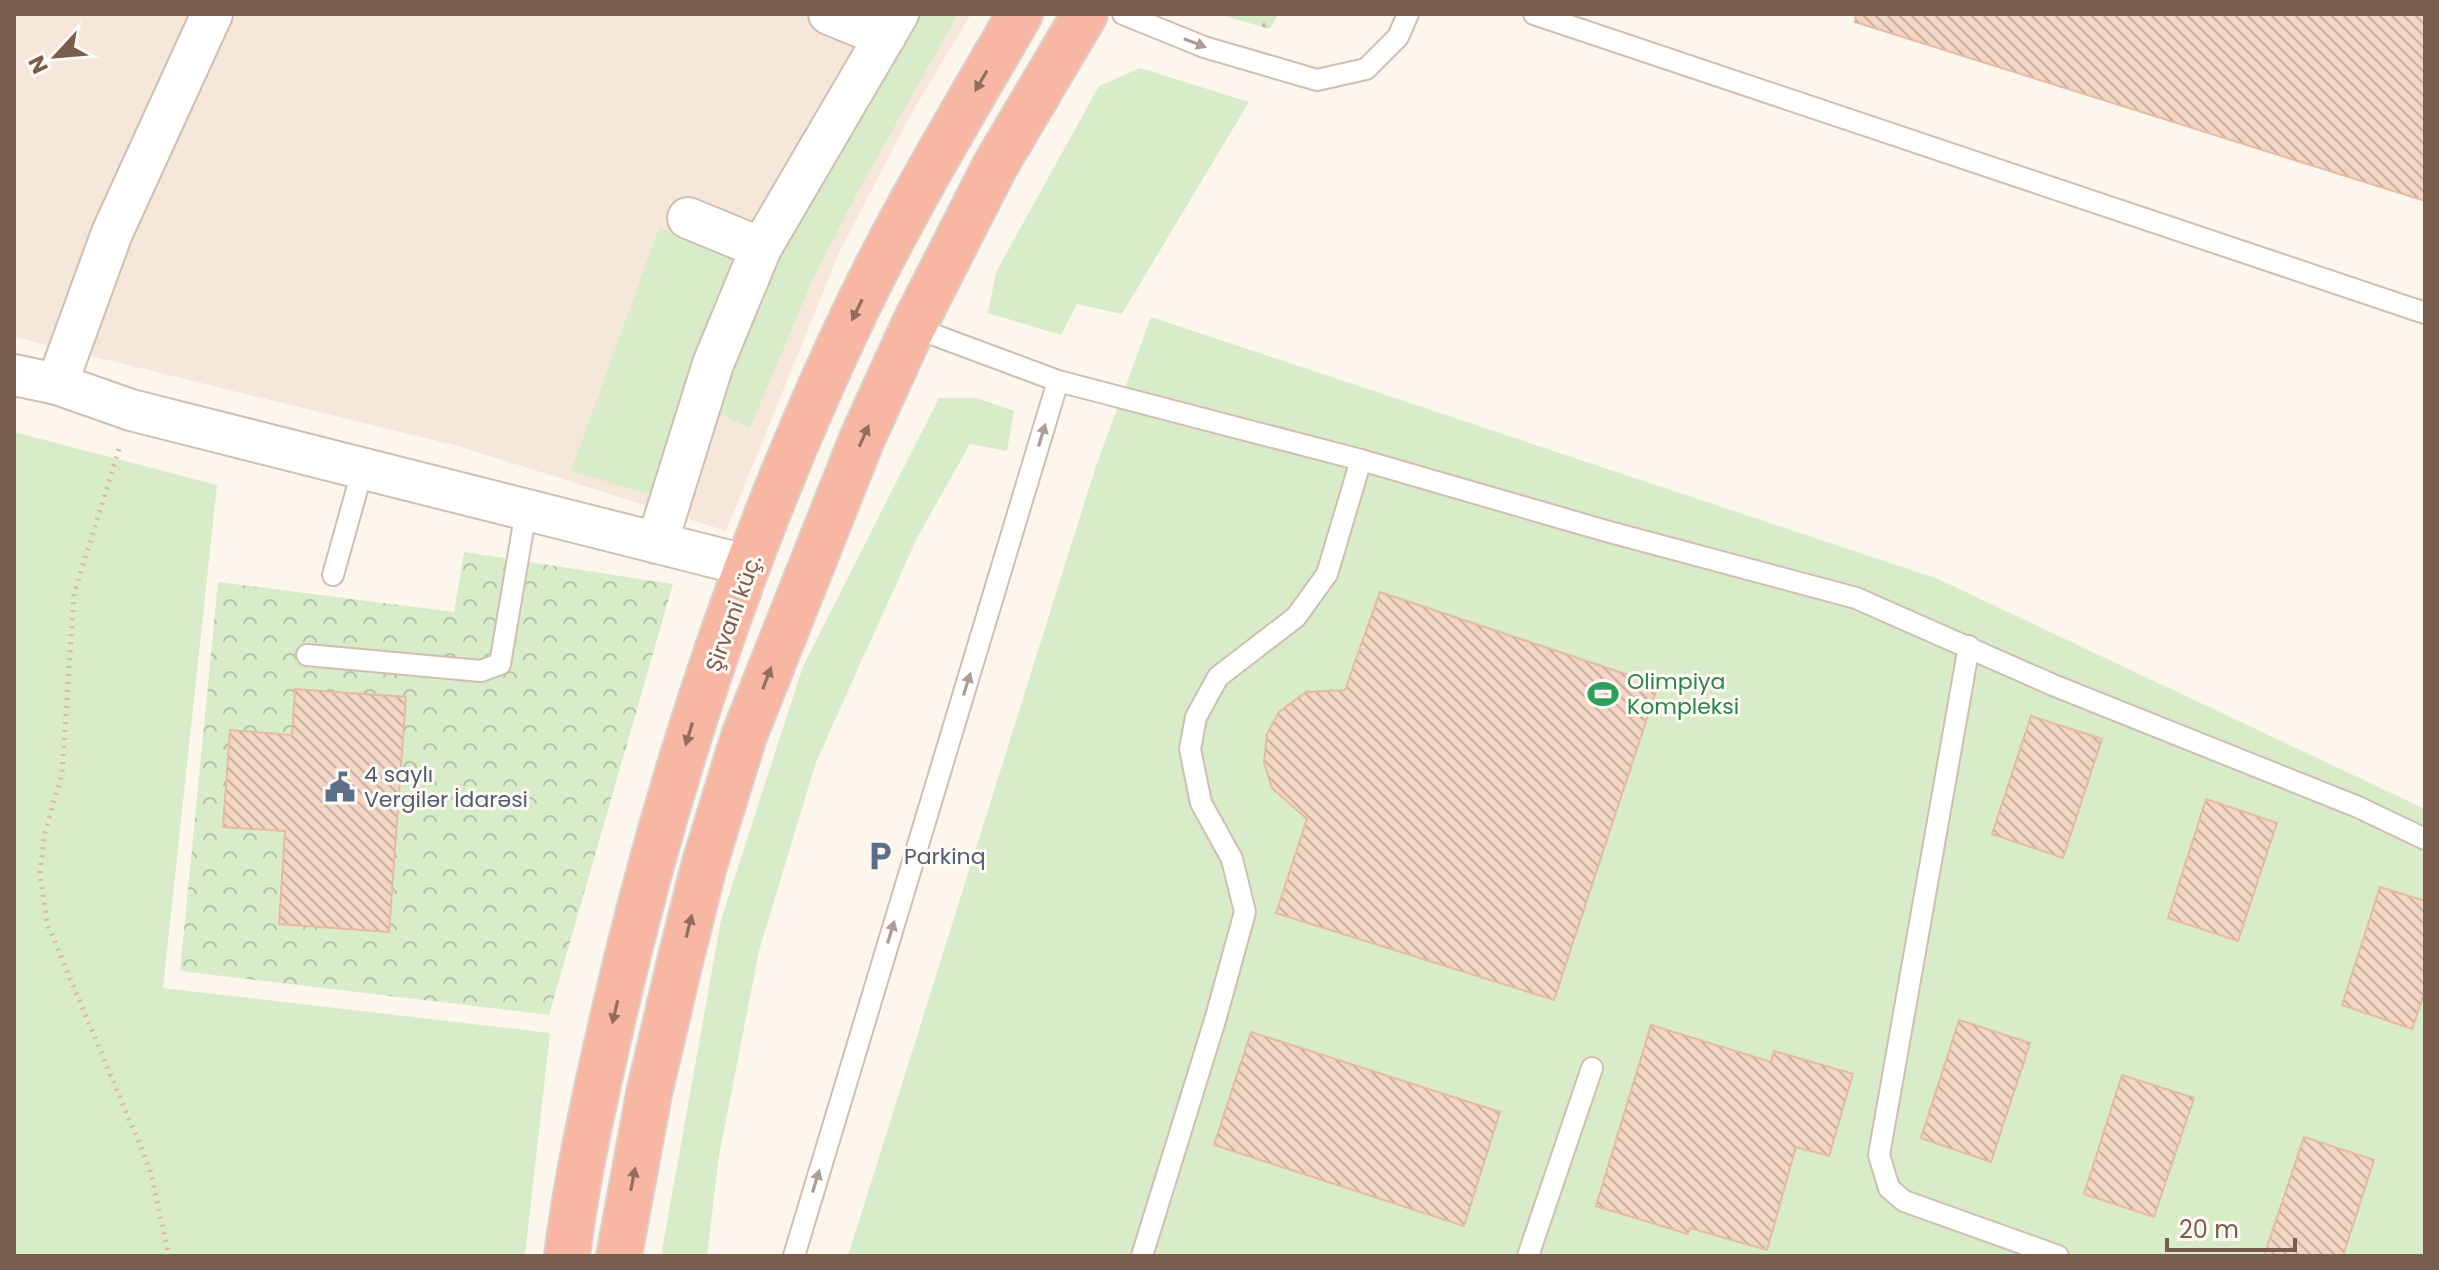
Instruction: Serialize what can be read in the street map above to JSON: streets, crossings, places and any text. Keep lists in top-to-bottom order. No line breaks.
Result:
{"streets":{"highway":["Şirvani küç."]},"places":{"sports":["Olimpiya Kompleksi"],"public building":["4 saylı Vergilər İdarəsi"],"parking":["Parkinq"]},"scale_bar":"20 m","north":"bottom left"}
